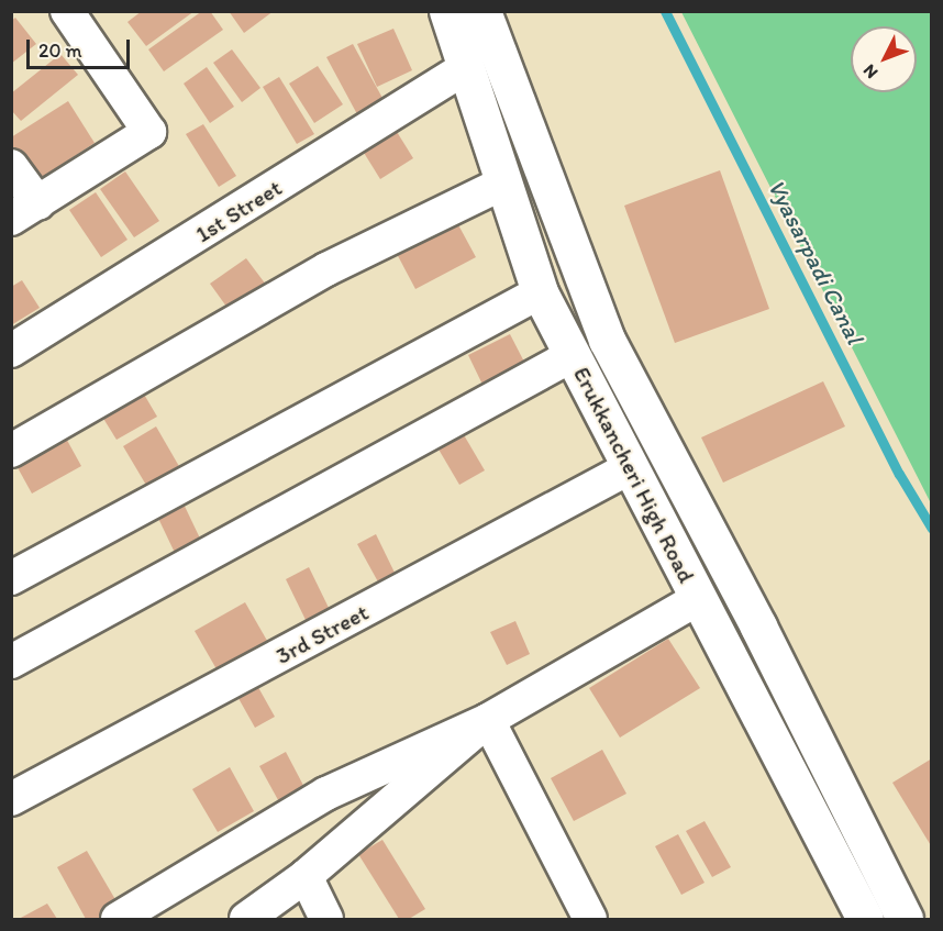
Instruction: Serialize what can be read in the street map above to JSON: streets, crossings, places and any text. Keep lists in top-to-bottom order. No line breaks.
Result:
{"streets":{"main road":["Erukkancheri High Road"],"street":["1st Street","3rd Street"]},"crossings":[["1st Street","Erukkancheri High Road"],["Erukkancheri High Road","3rd Street"]],"water":["Vyasarpadi Canal"],"scale_bar":"20 m","north":"bottom left"}
